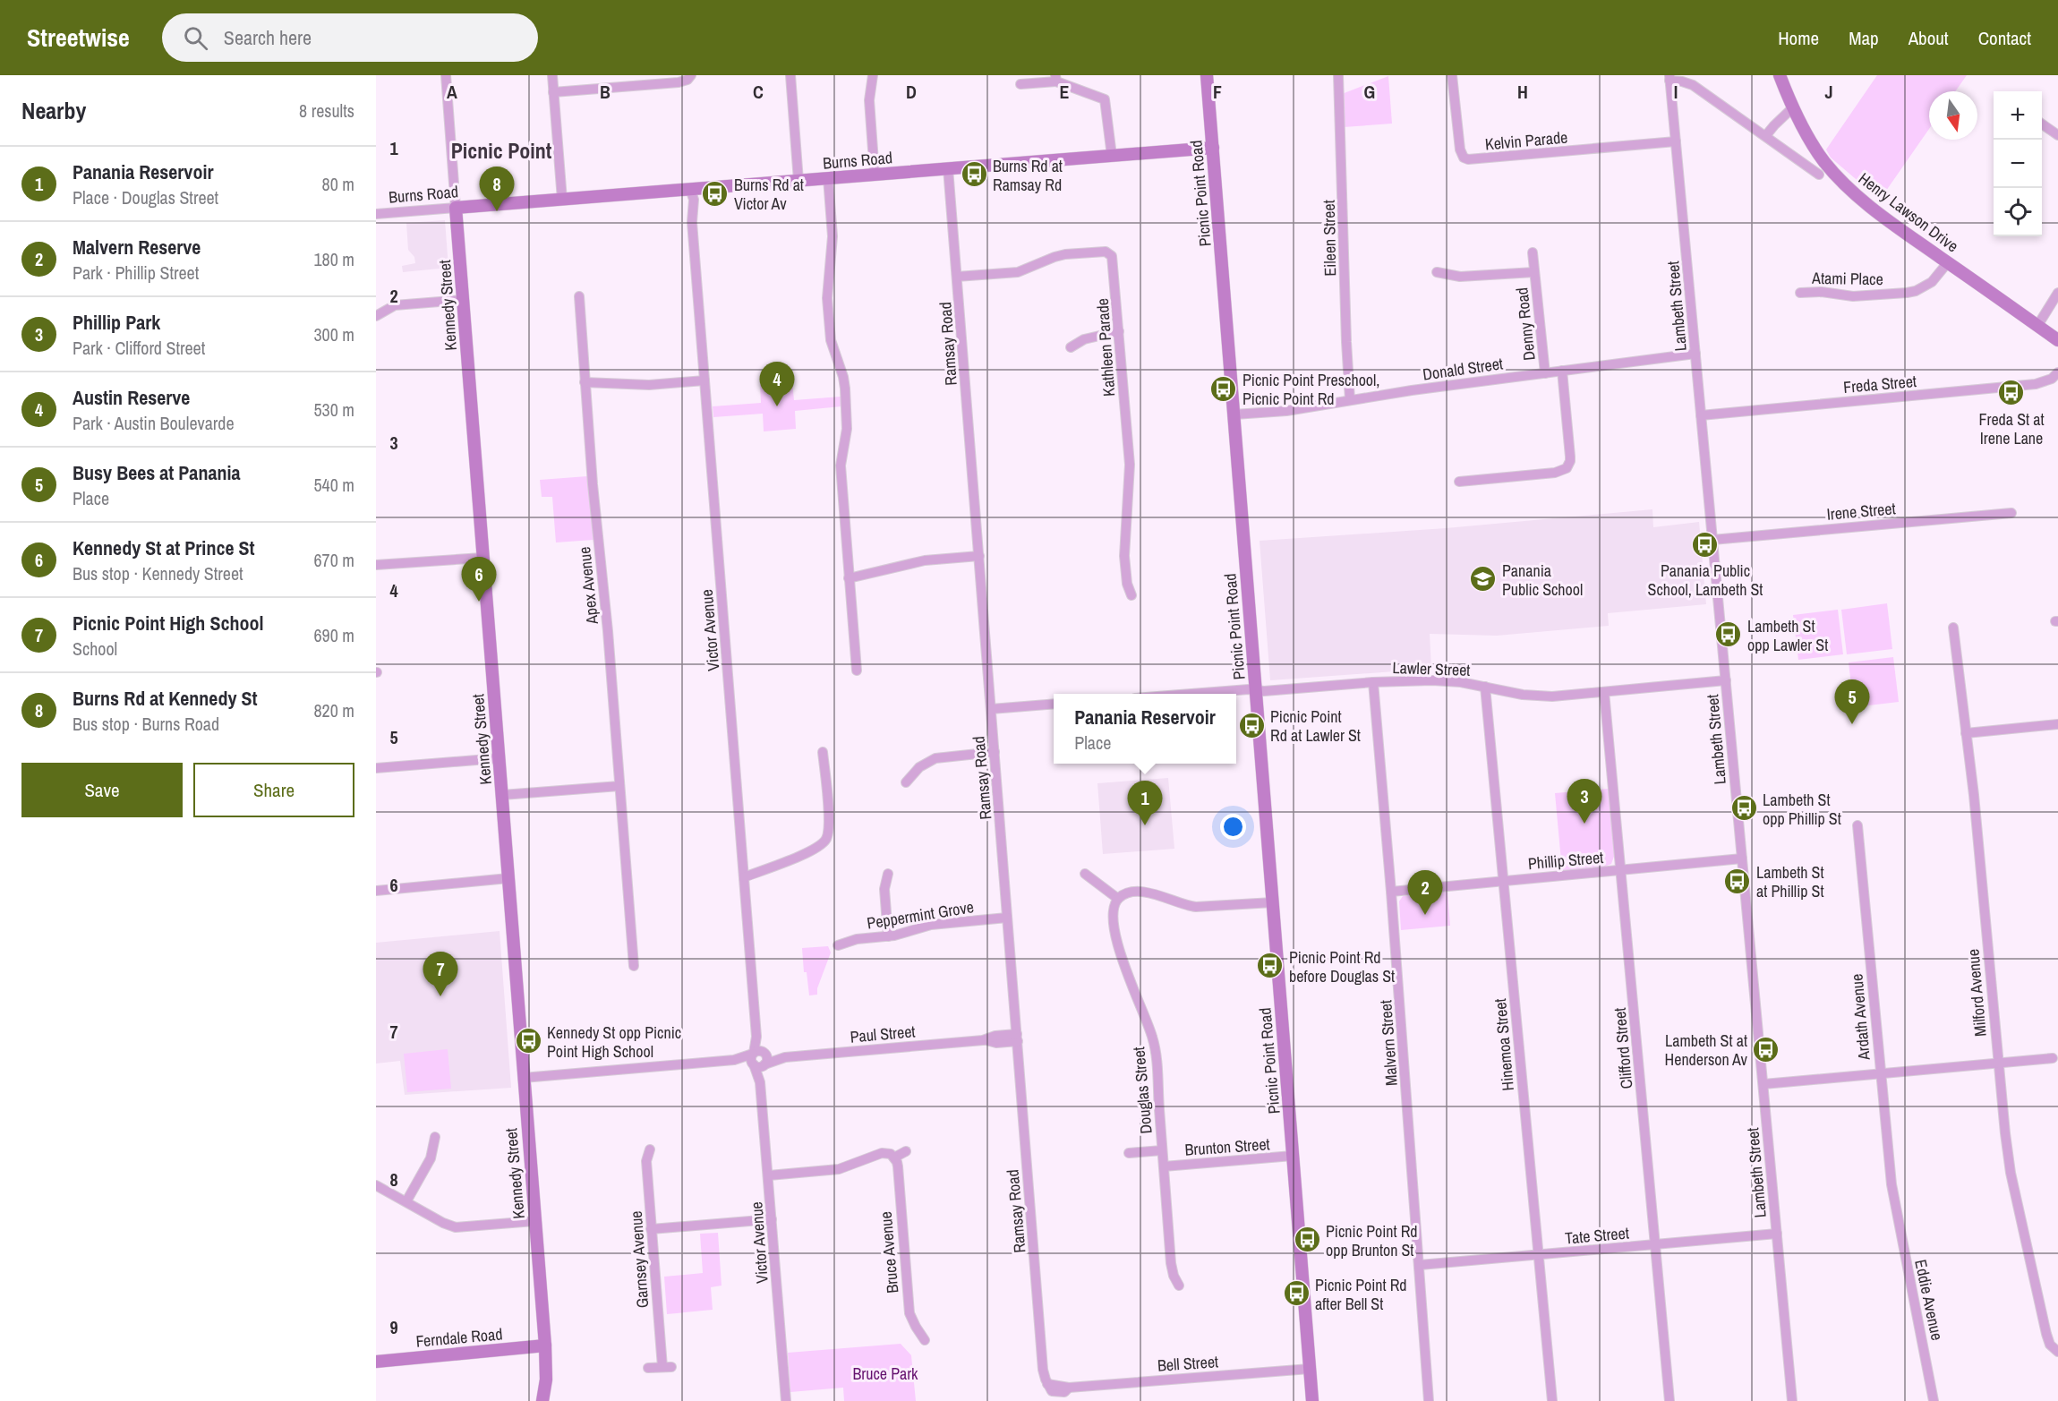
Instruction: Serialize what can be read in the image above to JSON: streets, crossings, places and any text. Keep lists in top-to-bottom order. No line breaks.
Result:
{"streets":{"street":["Kelvin Parade","Burns Road","Picnic Point Road","Henry Lawson Drive","Eileen Street","Atami Place","Kennedy Street","Lambeth Street","Denny Road","Ramsay Road","Kathleen Parade","Donald Street","Freda Street","Irene Street","Apex Avenue","Victor Avenue","Lawler Street","Phillip Street","Peppermint Grove","Milford Avenue","Ardath Avenue","Paul Street","Malvern Street","Hinemoa Street","Clifford Street","Douglas Street","Brunton Street","Tate Street","Bruce Avenue","Garnsey Avenue","Eddie Avenue","Ferndale Road","Bell Street"]},"crossings":[["Kelvin Parade","Lambeth Street"],["Burns Road","Picnic Point Road"],["Burns Road","Kennedy Street"],["Burns Road","Ramsay Road"],["Burns Road","Victor Avenue"],["Picnic Point Road","Donald Street"],["Picnic Point Road","Lawler Street"],["Picnic Point Road","Brunton Street"],["Picnic Point Road","Bell Street"],["Henry Lawson Drive","Atami Place"],["Eileen Street","Donald Street"],["Kennedy Street","Paul Street"],["Kennedy Street","Ferndale Road"],["Lambeth Street","Donald Street"],["Lambeth Street","Freda Street"],["Lambeth Street","Irene Street"],["Lambeth Street","Lawler Street"],["Lambeth Street","Phillip Street"],["Lambeth Street","Tate Street"],["Denny Road","Donald Street"],["Ramsay Road","Kathleen Parade"],["Ramsay Road","Peppermint Grove"],["Ramsay Road","Paul Street"],["Ramsay Road","Bell Street"],["Victor Avenue","Paul Street"],["Lawler Street","Malvern Street"],["Lawler Street","Hinemoa Street"],["Lawler Street","Clifford Street"],["Phillip Street","Malvern Street"],["Phillip Street","Hinemoa Street"],["Phillip Street","Clifford Street"],["Ardath Avenue","Eddie Avenue"],["Malvern Street","Tate Street"],["Hinemoa Street","Tate Street"],["Clifford Street","Tate Street"],["Douglas Street","Brunton Street"]],"districts":["Picnic Point"],"parks":["Bruce Park"],"places":{"bus stop":["Burns Rd at Ramsay Rd","Burns Rd at Victor Av","Picnic Point Preschool, Picnic Point Rd","Freda St at Irene Lane","Panania Public School, Lambeth St","Lambeth St opp Lawler St","Picnic Point Rd at Lawler St","Lambeth St opp Phillip St","Lambeth St at Phillip St","Picnic Point Rd before Douglas St","Kennedy St opp Picnic Point High School","Lambeth St at Henderson Av","Picnic Point Rd opp Brunton St","Picnic Point Rd after Bell St"],"school or university":["Panania Public School"]},"north":"bottom","page":{"header":"Streetwise","search":"Search here","nav":["Home","Map","About","Contact"],"heading":["Nearby","8 results"],"map_buttons":["+","−"],"list":[{"mark":"1","name":"Panania Reservoir","note":"Place · Douglas Street","value":"80 m"},{"mark":"2","name":"Malvern Reserve","note":"Park · Phillip Street","value":"180 m"},{"mark":"3","name":"Phillip Park","note":"Park · Clifford Street","value":"300 m"},{"mark":"4","name":"Austin Reserve","note":"Park · Austin Boulevarde","value":"530 m"},{"mark":"5","name":"Busy Bees at Panania","note":"Place","value":"540 m"},{"mark":"6","name":"Kennedy St at Prince St","note":"Bus stop · Kennedy Street","value":"670 m"},{"mark":"7","name":"Picnic Point High School","note":"School","value":"690 m"},{"mark":"8","name":"Burns Rd at Kennedy St","note":"Bus stop · Burns Road","value":"820 m"}],"pins":["8","4","6","5","3","1","2","7"],"popup":["Panania Reservoir","Place"],"buttons":["Save","Share"]},"grid":{"columns":["A","B","C","D","E","F","G","H","I","J"],"rows":["1","2","3","4","5","6","7","8","9"]}}
